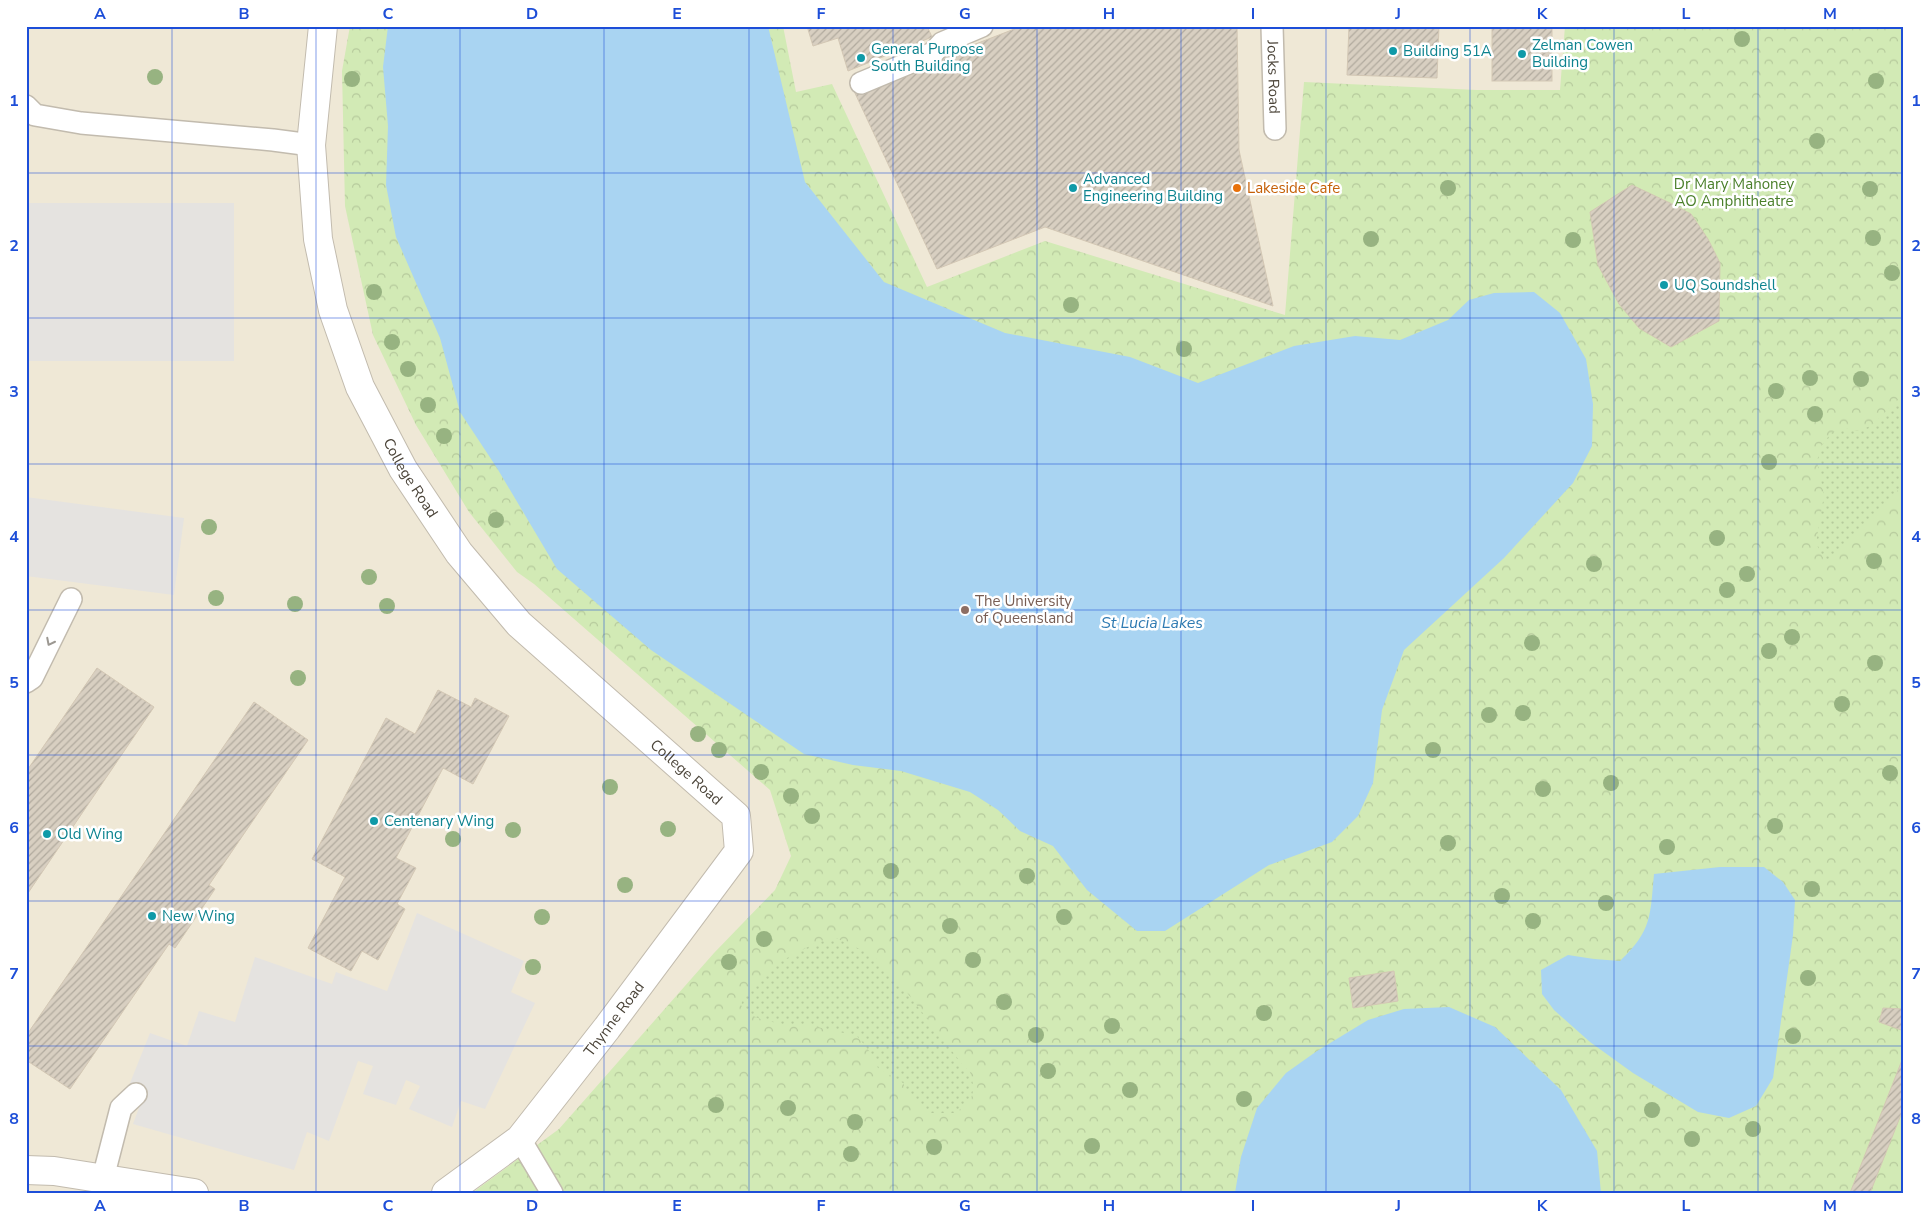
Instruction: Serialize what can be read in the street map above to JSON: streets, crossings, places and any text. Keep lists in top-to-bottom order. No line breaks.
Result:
{"streets":{"street":["College Road","Thynne Road"],"lane":["Jocks Road"]},"crossings":[["College Road","Thynne Road"]],"water":["St Lucia Lakes"],"parks":["Dr Mary Mahoney AO Amphitheatre"],"places":["Building 51A","Zelman Cowen Building","General Purpose South Building","Advanced Engineering Building","Lakeside Cafe","UQ Soundshell","The University of Queensland","Centenary Wing","Old Wing","New Wing"],"grid":{"columns":["A","B","C","D","E","F","G","H","I","J","K","L","M"],"rows":["1","2","3","4","5","6","7","8"]}}
